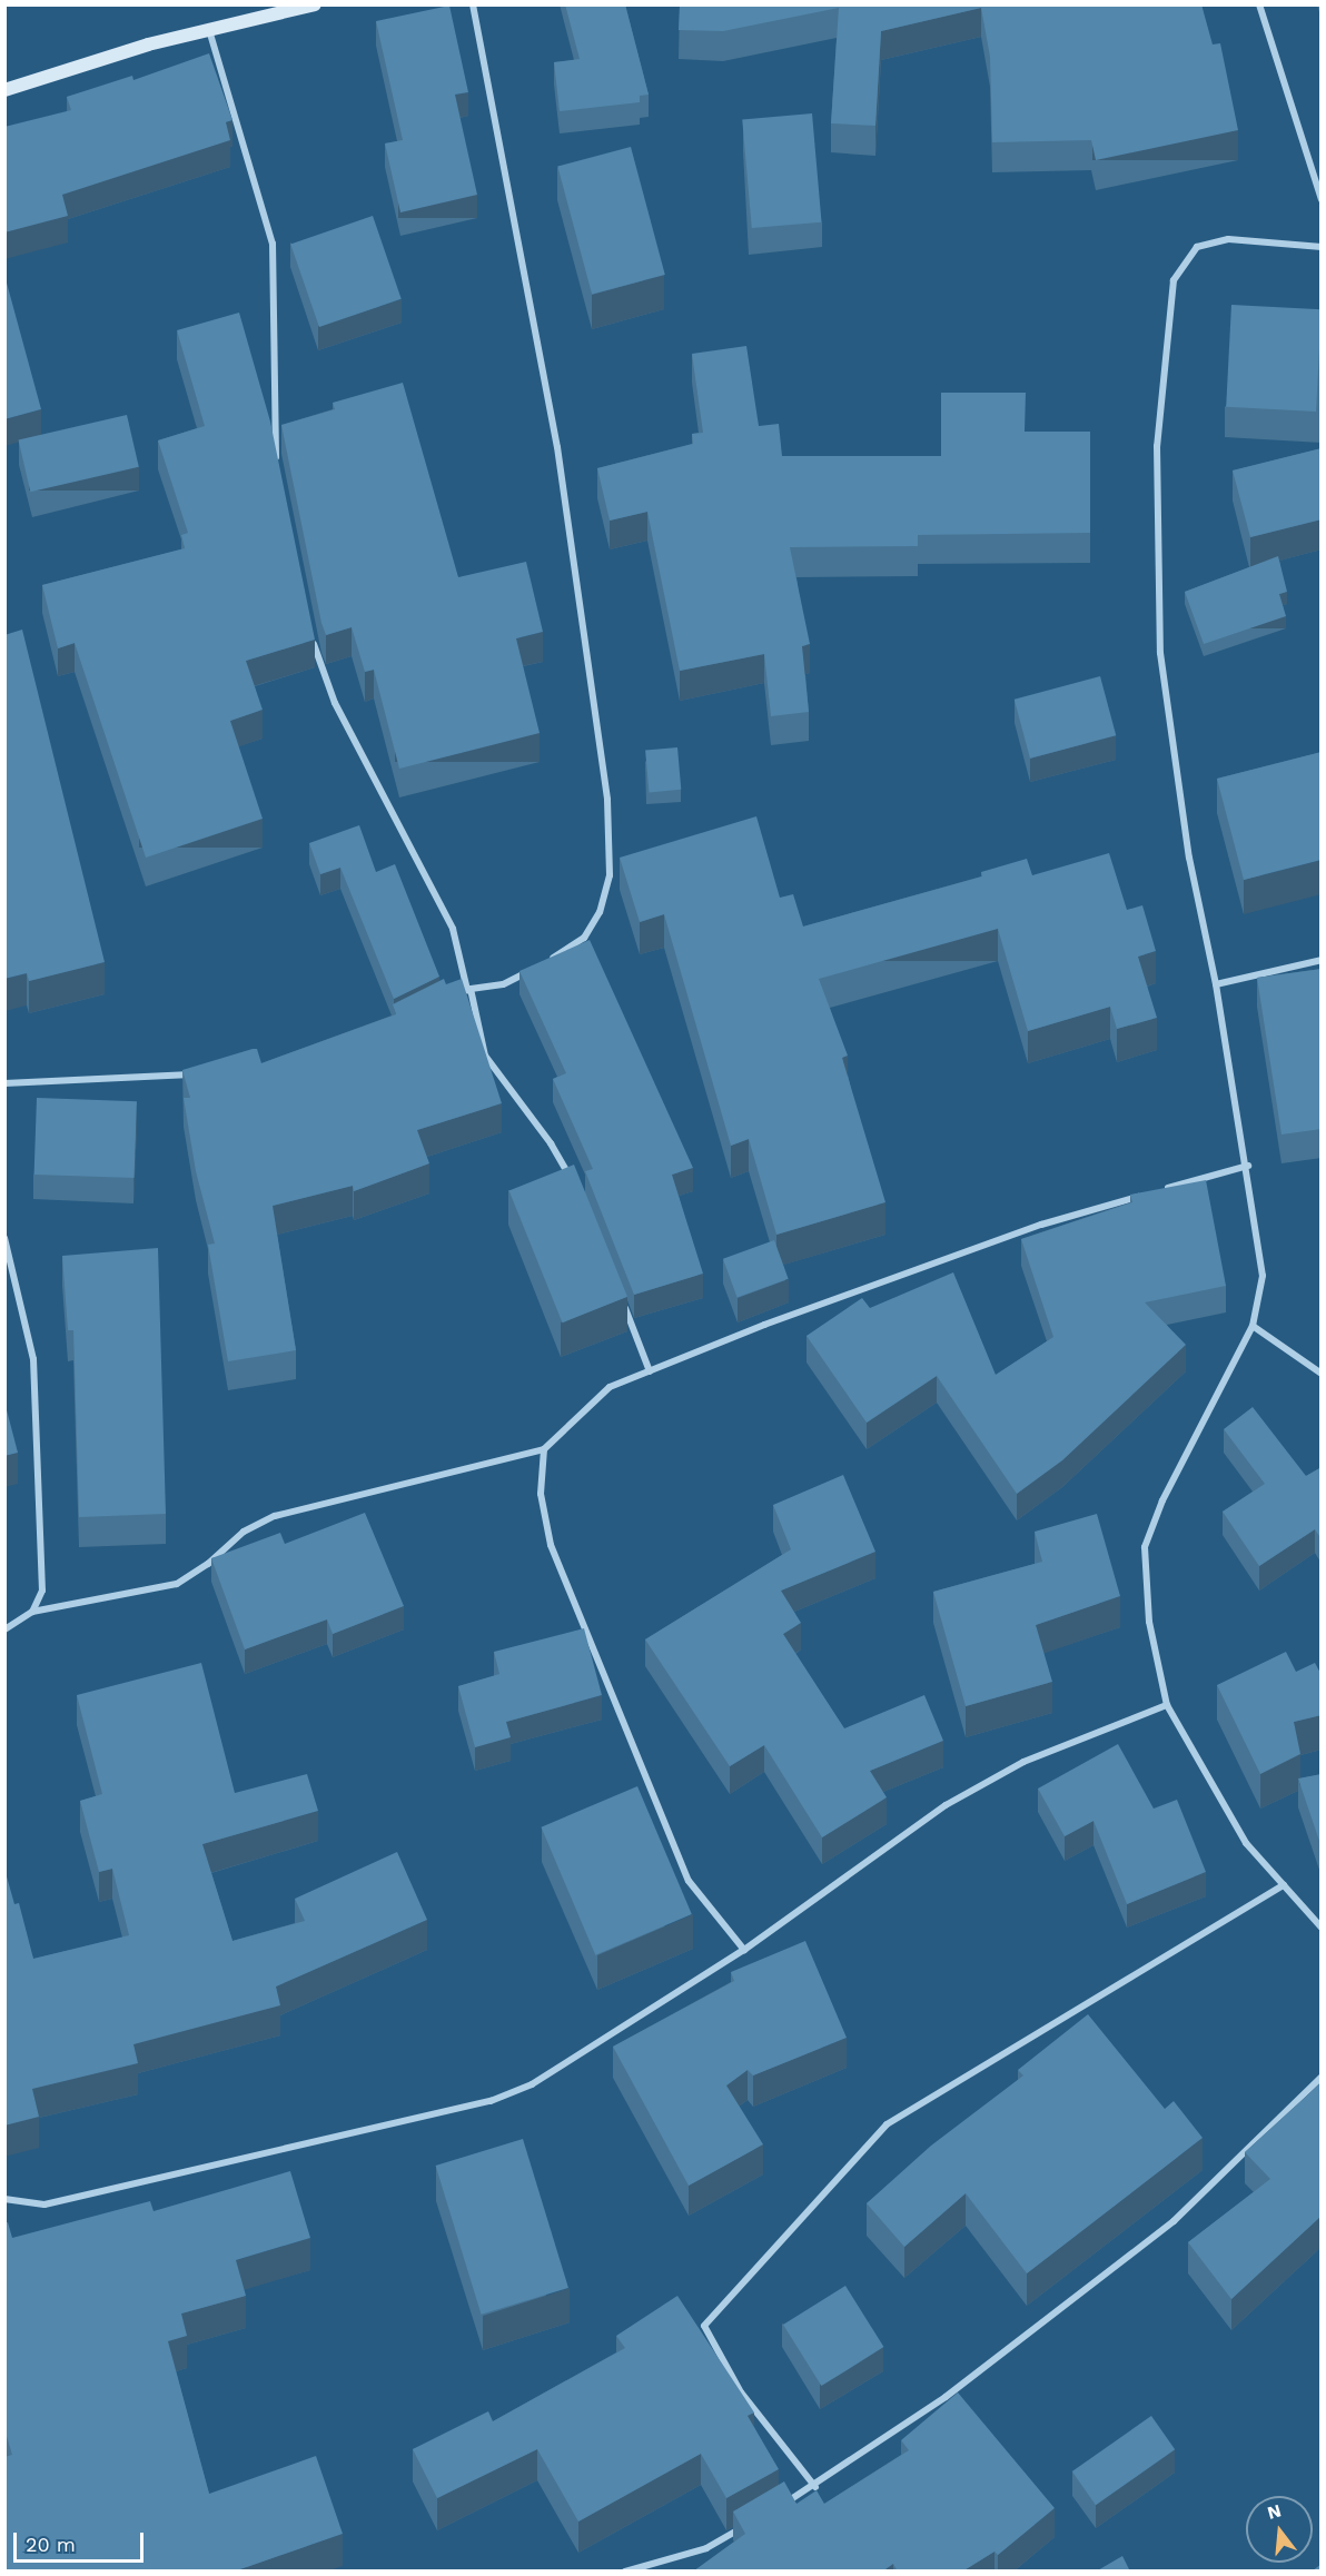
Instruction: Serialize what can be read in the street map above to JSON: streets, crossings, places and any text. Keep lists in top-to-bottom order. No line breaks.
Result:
{"scale_bar":"20 m","north":"top"}
